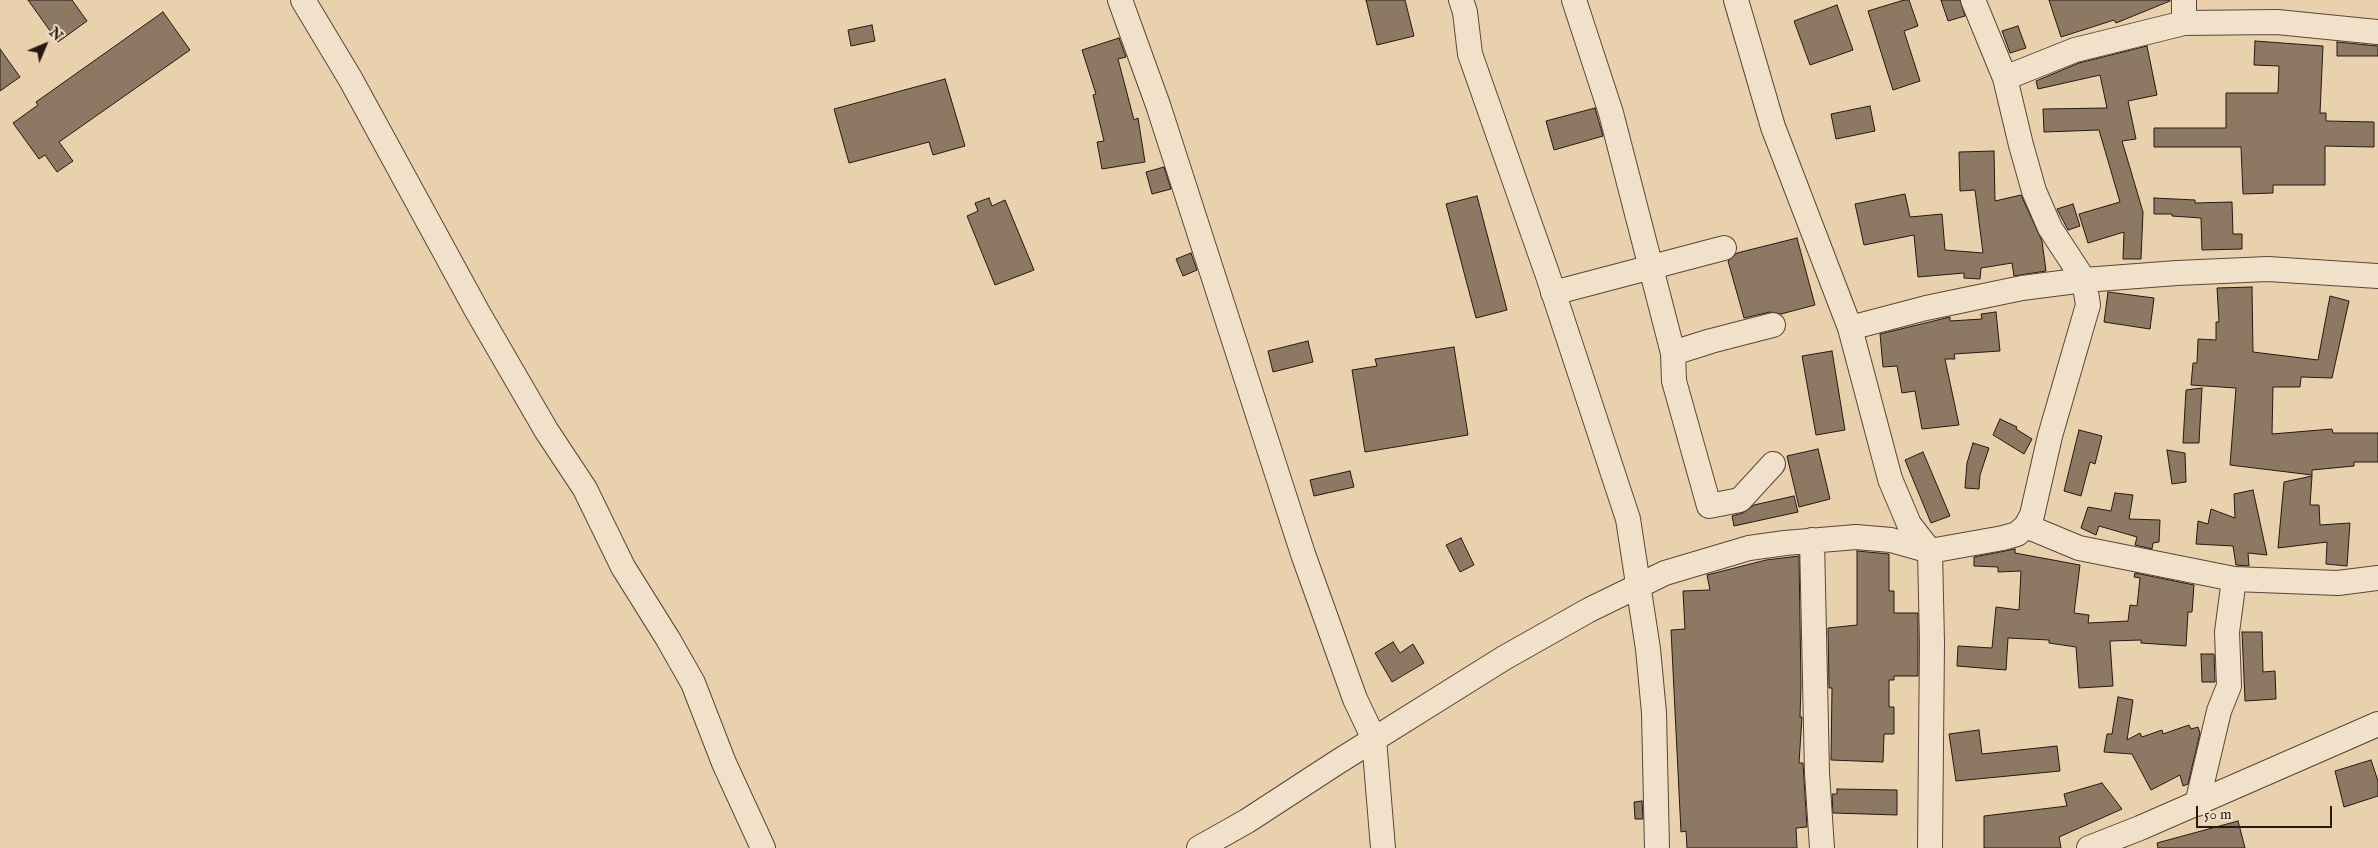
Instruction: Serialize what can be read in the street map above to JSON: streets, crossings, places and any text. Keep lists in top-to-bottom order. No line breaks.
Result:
{"scale_bar":"50 m","north":"top right"}
